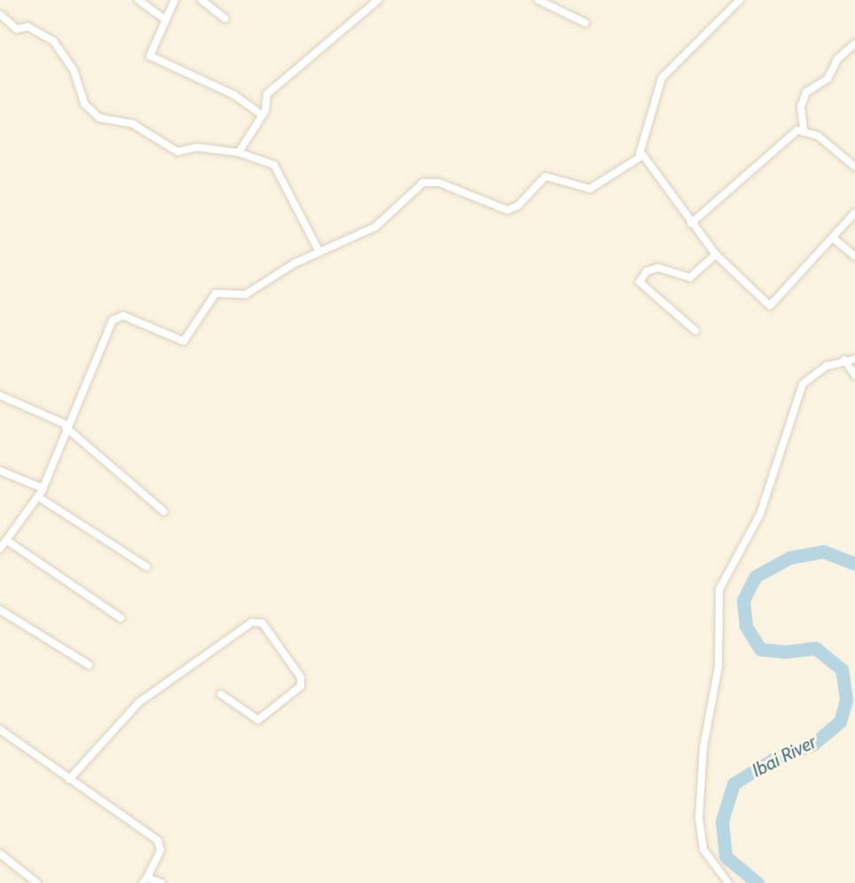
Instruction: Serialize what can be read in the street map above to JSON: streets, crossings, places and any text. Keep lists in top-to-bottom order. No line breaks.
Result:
{"water":["Ibai River"]}
